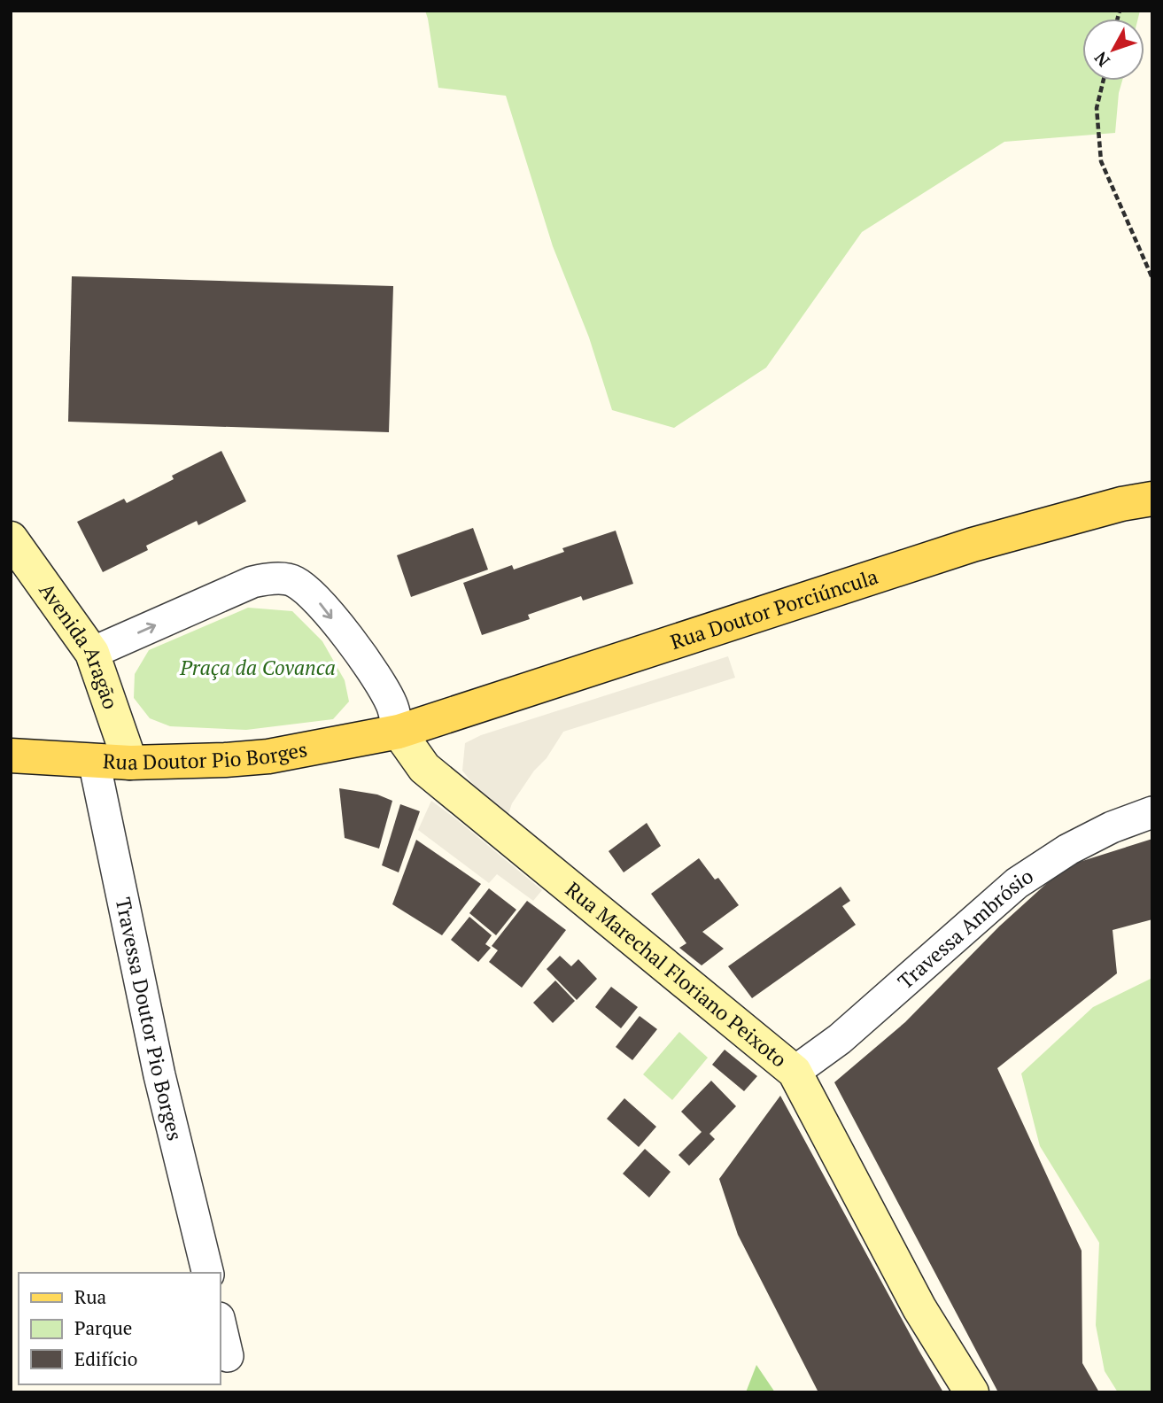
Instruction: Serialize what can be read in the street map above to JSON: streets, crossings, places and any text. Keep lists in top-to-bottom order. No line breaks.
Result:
{"streets":{"main road":["Rua Doutor Porciúncula","Avenida Aragão","Rua Doutor Pio Borges","Rua Marechal Floriano Peixoto"],"street":["Travessa Ambrósio","Travessa Doutor Pio Borges"]},"crossings":[["Rua Doutor Porciúncula","Rua Doutor Pio Borges"],["Rua Doutor Porciúncula","Rua Marechal Floriano Peixoto"],["Avenida Aragão","Rua Doutor Pio Borges"],["Rua Doutor Pio Borges","Rua Marechal Floriano Peixoto"],["Rua Doutor Pio Borges","Travessa Doutor Pio Borges"],["Travessa Ambrósio","Rua Marechal Floriano Peixoto"]],"parks":["Praça da Covanca"],"legend":["Rua","Parque","Edifício"],"north":"bottom left"}
